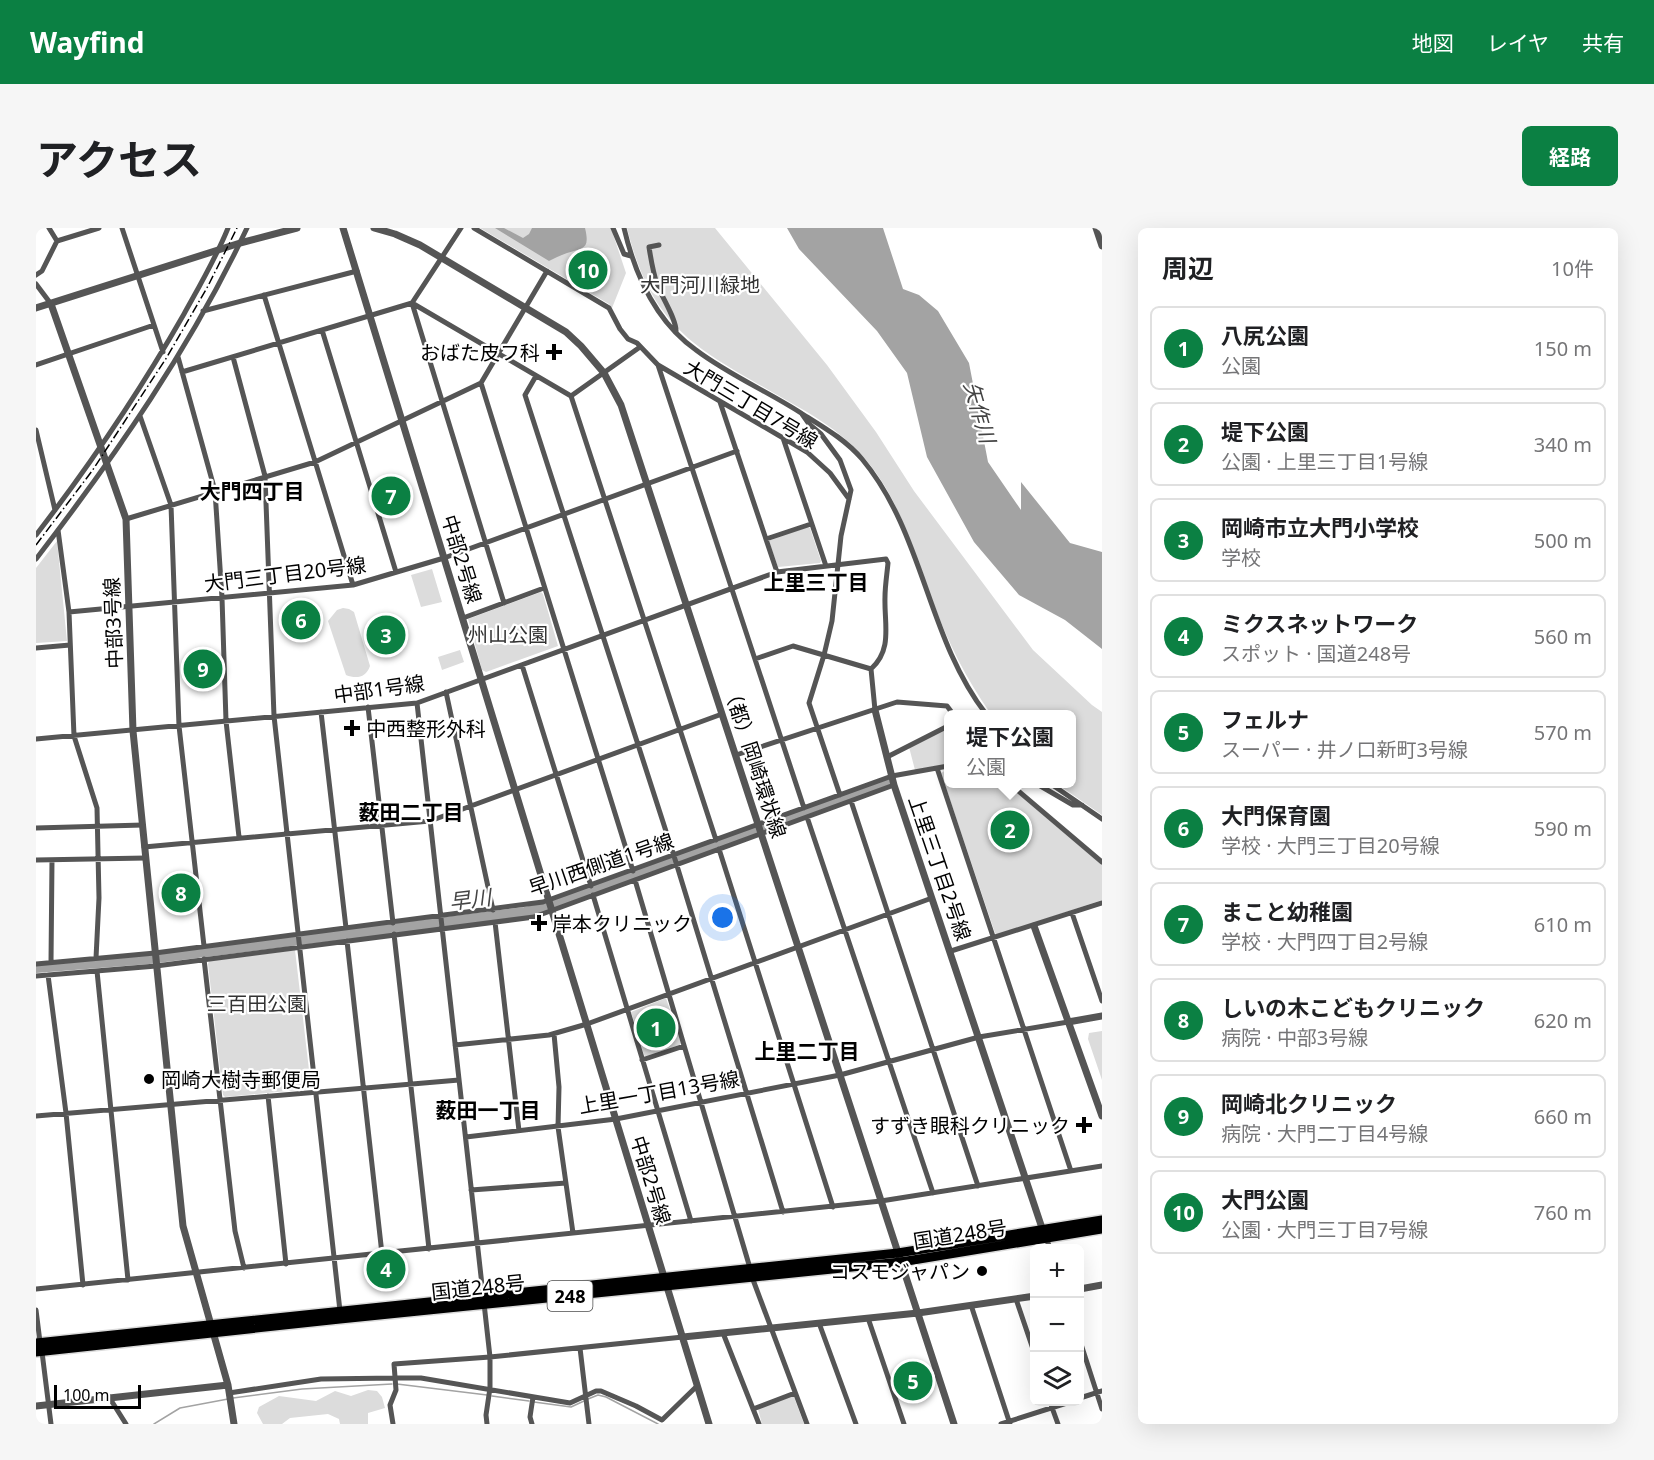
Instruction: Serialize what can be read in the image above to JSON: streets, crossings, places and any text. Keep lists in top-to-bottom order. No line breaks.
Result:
{"streets":{"highway":["国道248号","248"],"street":["大門三丁目7号線","中部2号線","大門三丁目20号線","中部3号線","中部1号線","（都）岡崎環状線","早川西側道1号線","上里三丁目2号線","上里一丁目13号線"]},"crossings":[["中部2号線","大門三丁目20号線"],["中部2号線","中部1号線"],["中部2号線","早川西側道1号線"],["中部2号線","上里一丁目13号線"],["中部2号線","国道248号"],["大門三丁目20号線","中部3号線"],["大門三丁目20号線","（都）岡崎環状線"],["中部3号線","中部1号線"],["中部3号線","早川西側道1号線"],["中部3号線","国道248号"],["中部1号線","（都）岡崎環状線"],["（都）岡崎環状線","早川西側道1号線"],["（都）岡崎環状線","上里一丁目13号線"],["（都）岡崎環状線","国道248号"],["早川西側道1号線","上里三丁目2号線"],["上里三丁目2号線","上里一丁目13号線"],["上里三丁目2号線","国道248号"]],"districts":["大門四丁目","上里三丁目","薮田二丁目","上里二丁目","薮田一丁目"],"water":["矢作川","早川"],"parks":["大門河川緑地","州山公園","三百田公園"],"places":{"health":["おばた皮フ科","中西整形外科","岸本クリニック","すずき眼科クリニック"],"other":["岡崎大樹寺郵便局","コスモジャパン"]},"scale_bar":"100 m","page":{"header":"Wayfind","nav":["地図","レイヤ","共有"],"title":"アクセス","buttons":"経路","heading":["周辺","10件"],"pins":["10","7","6","3","9","2","8","1","4","5"],"list":[{"mark":"1","name":"八尻公園","note":"公園","value":"150 m"},{"mark":"2","name":"堤下公園","note":"公園 · 上里三丁目1号線","value":"340 m"},{"mark":"3","name":"岡崎市立大門小学校","note":"学校","value":"500 m"},{"mark":"4","name":"ミクスネットワーク","note":"スポット · 国道248号","value":"560 m"},{"mark":"5","name":"フェルナ","note":"スーパー · 井ノ口新町3号線","value":"570 m"},{"mark":"6","name":"大門保育園","note":"学校 · 大門三丁目20号線","value":"590 m"},{"mark":"7","name":"まこと幼稚園","note":"学校 · 大門四丁目2号線","value":"610 m"},{"mark":"8","name":"しいの木こどもクリニック","note":"病院 · 中部3号線","value":"620 m"},{"mark":"9","name":"岡崎北クリニック","note":"病院 · 大門二丁目4号線","value":"660 m"},{"mark":"10","name":"大門公園","note":"公園 · 大門三丁目7号線","value":"760 m"}],"popup":["堤下公園","公園"],"map_buttons":["+","−"],"scale":"100 m"}}
